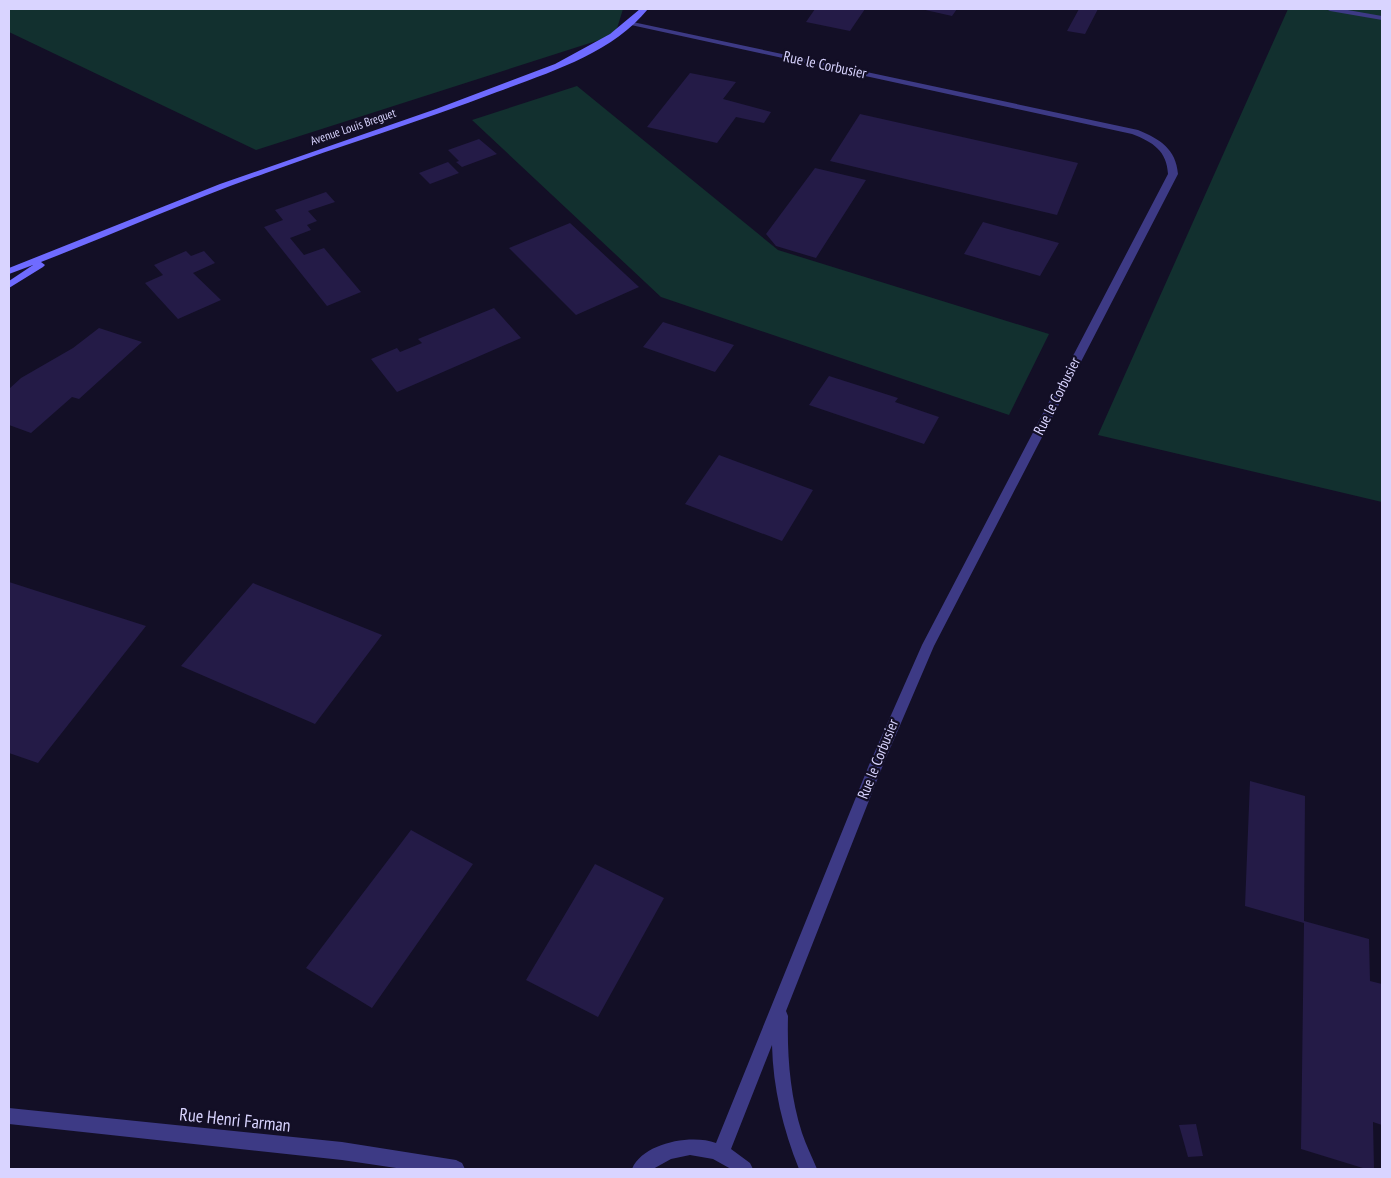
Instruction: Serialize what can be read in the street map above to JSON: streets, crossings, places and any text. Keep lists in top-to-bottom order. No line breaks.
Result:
{"streets":{"street":["Rue le Corbusier","Avenue Louis Breguet","Rue Henri Farman"]},"crossings":[["Rue le Corbusier","Avenue Louis Breguet"]]}
